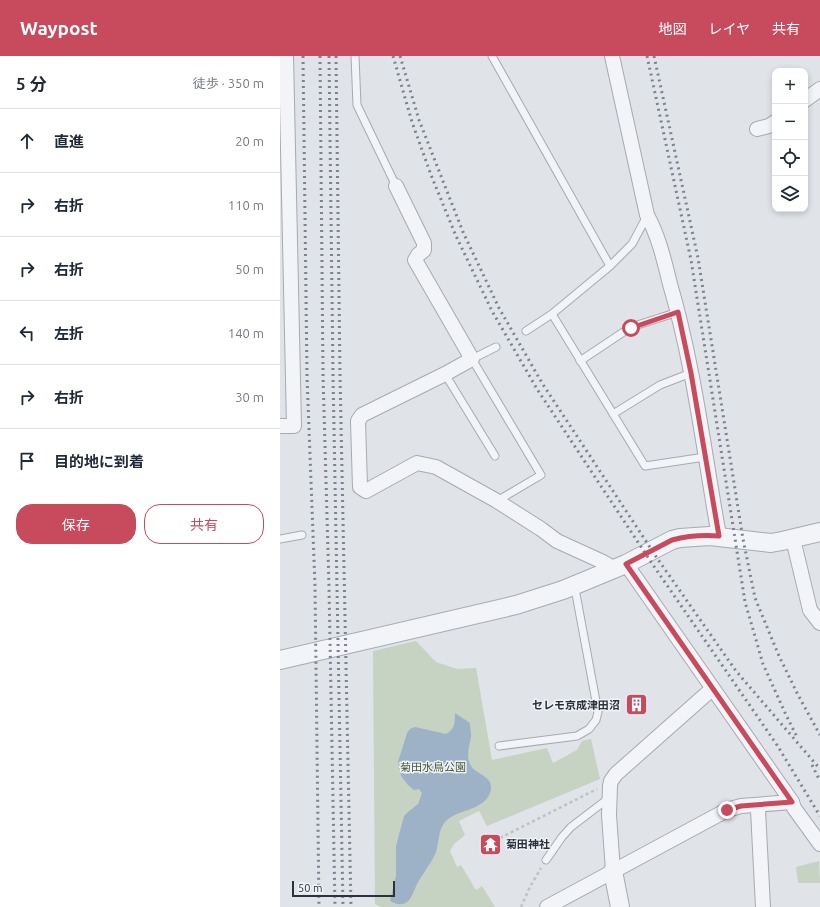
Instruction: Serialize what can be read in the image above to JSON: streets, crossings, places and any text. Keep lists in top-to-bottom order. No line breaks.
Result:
{"parks":["菊田水鳥公園"],"places":{"building":["セレモ京成津田沼"],"temple":["菊田神社"]},"scale_bar":"50 m","page":{"header":"Waypost","nav":["地図","レイヤ","共有"],"heading":["5 分","徒歩 · 350 m"],"map_buttons":["+","−"],"list":[["直進","20 m"],["右折","110 m"],["右折","50 m"],["左折","140 m"],["右折","30 m"],"目的地に到着"],"buttons":["保存","共有"],"scale":"50 m"}}
